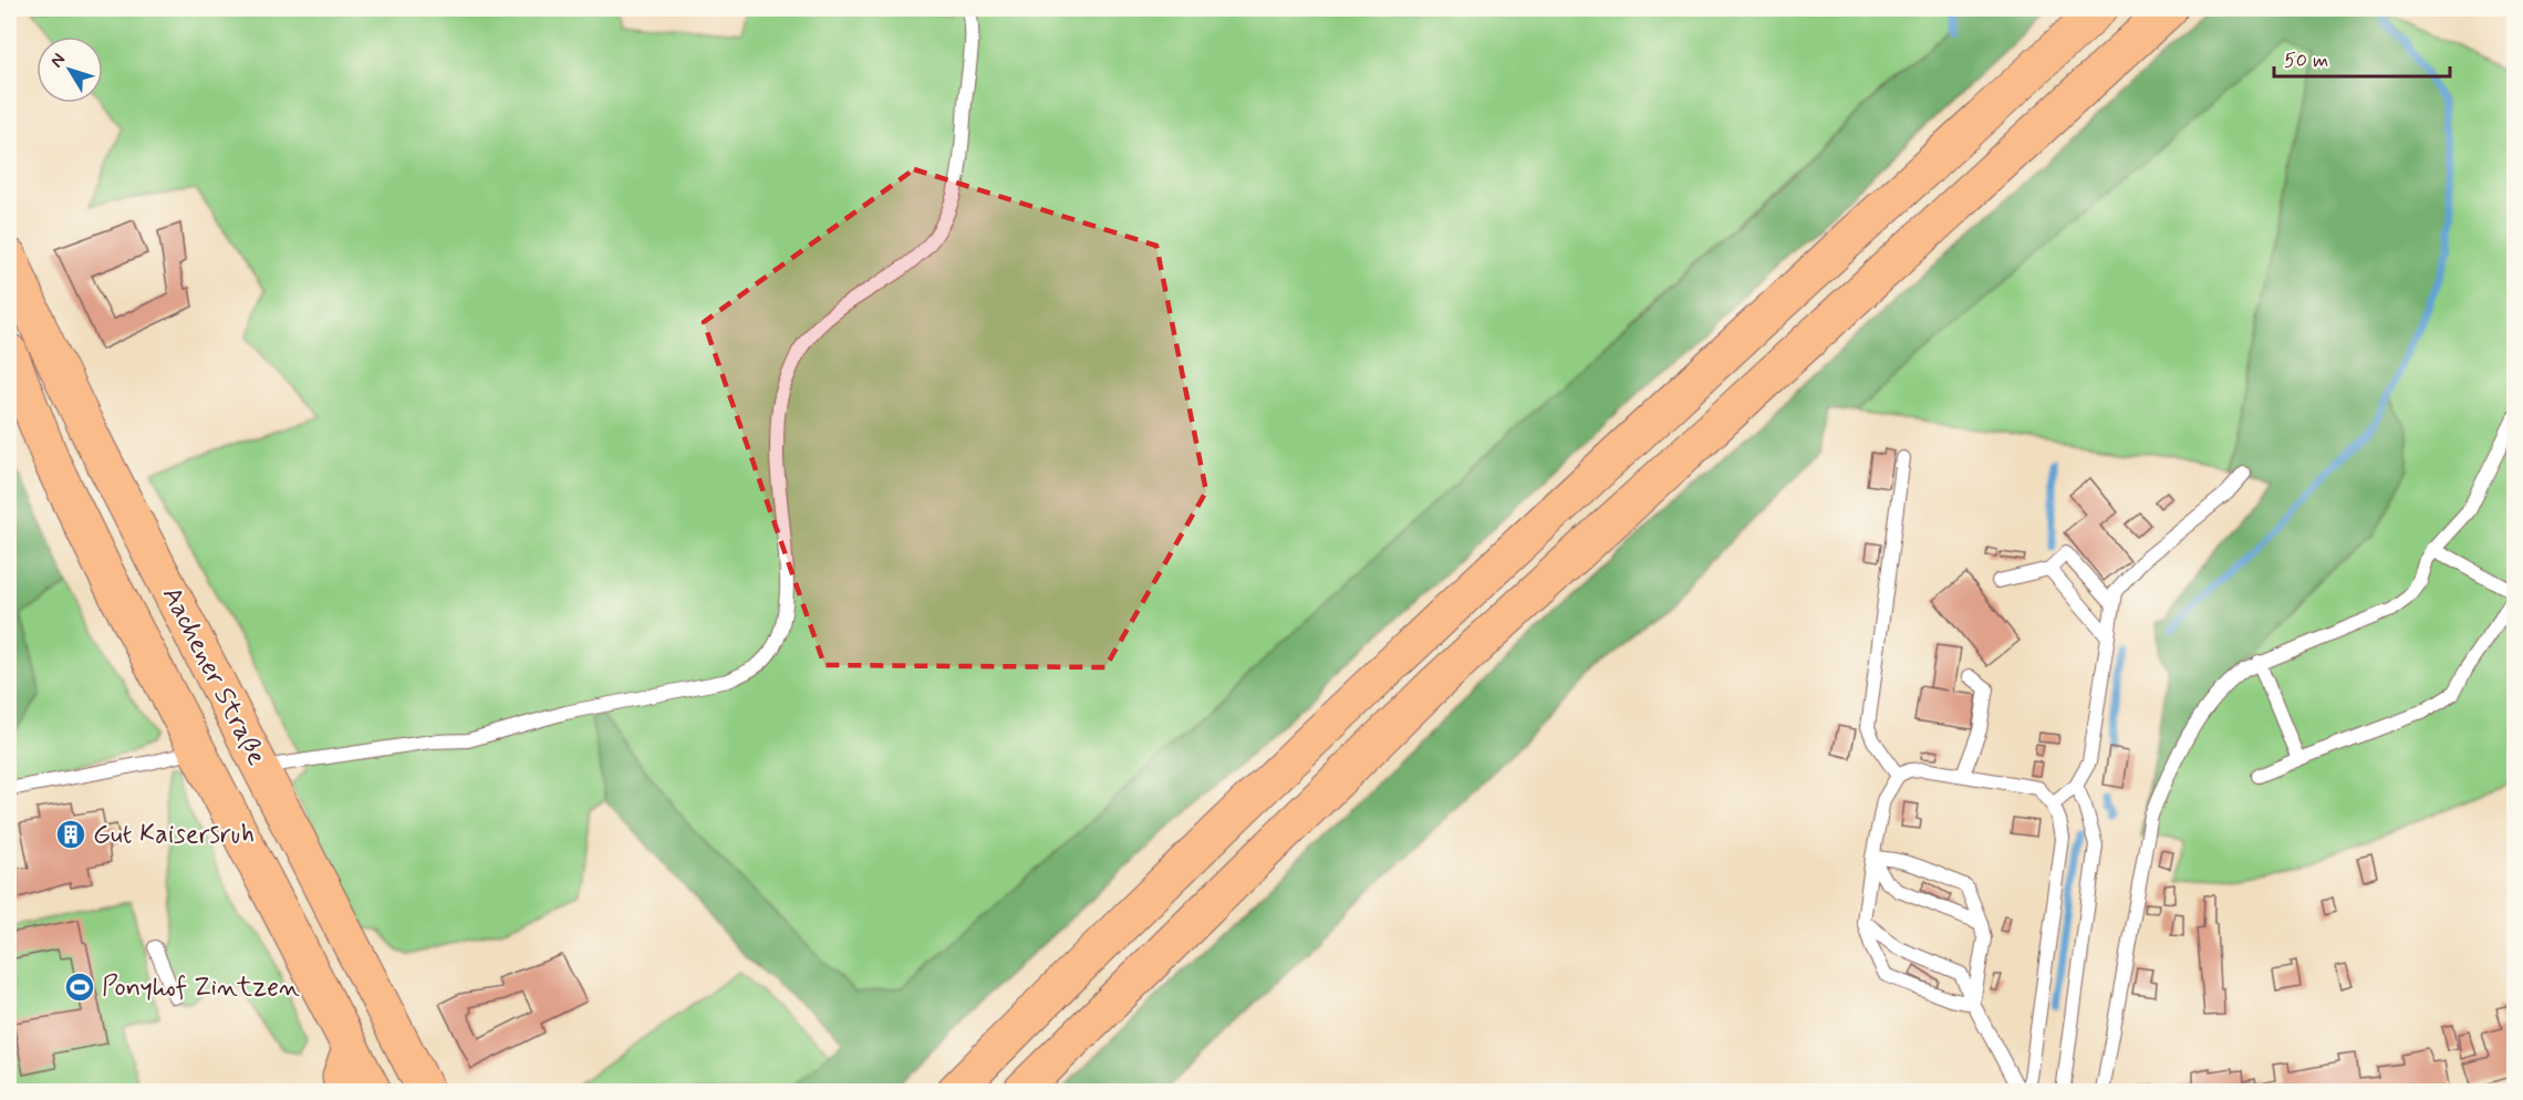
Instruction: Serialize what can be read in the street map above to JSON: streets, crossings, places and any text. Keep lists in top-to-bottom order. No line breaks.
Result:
{"streets":{"main road":["Aachener Straße"]},"places":{"building":["Gut Kaisersruh"],"sports":["Ponyhof Zintzen"]},"scale_bar":"50 m","north":"top left"}
